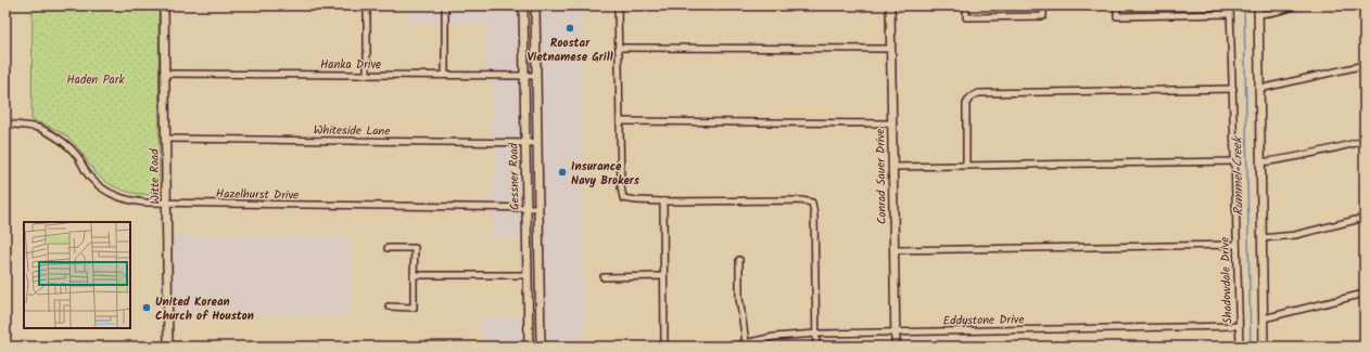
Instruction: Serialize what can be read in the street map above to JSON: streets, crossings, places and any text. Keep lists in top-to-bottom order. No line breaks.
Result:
{"streets":{"street":["Hanka Drive","Whiteside Lane","Witte Road","Gessner Road","Conrad Sauer Drive","Hazelhurst Drive","Shadowdale Drive","Eddystone Drive"]},"crossings":[["Hanka Drive","Witte Road"],["Hanka Drive","Gessner Road"],["Whiteside Lane","Witte Road"],["Whiteside Lane","Gessner Road"],["Witte Road","Hazelhurst Drive"],["Gessner Road","Hazelhurst Drive"],["Conrad Sauer Drive","Eddystone Drive"],["Shadowdale Drive","Eddystone Drive"]],"water":["Rummel Creek"],"parks":["Haden Park"],"places":["Roostar Vietnamese Grill","Insurance Navy Brokers","United Korean Church of Houston"]}
